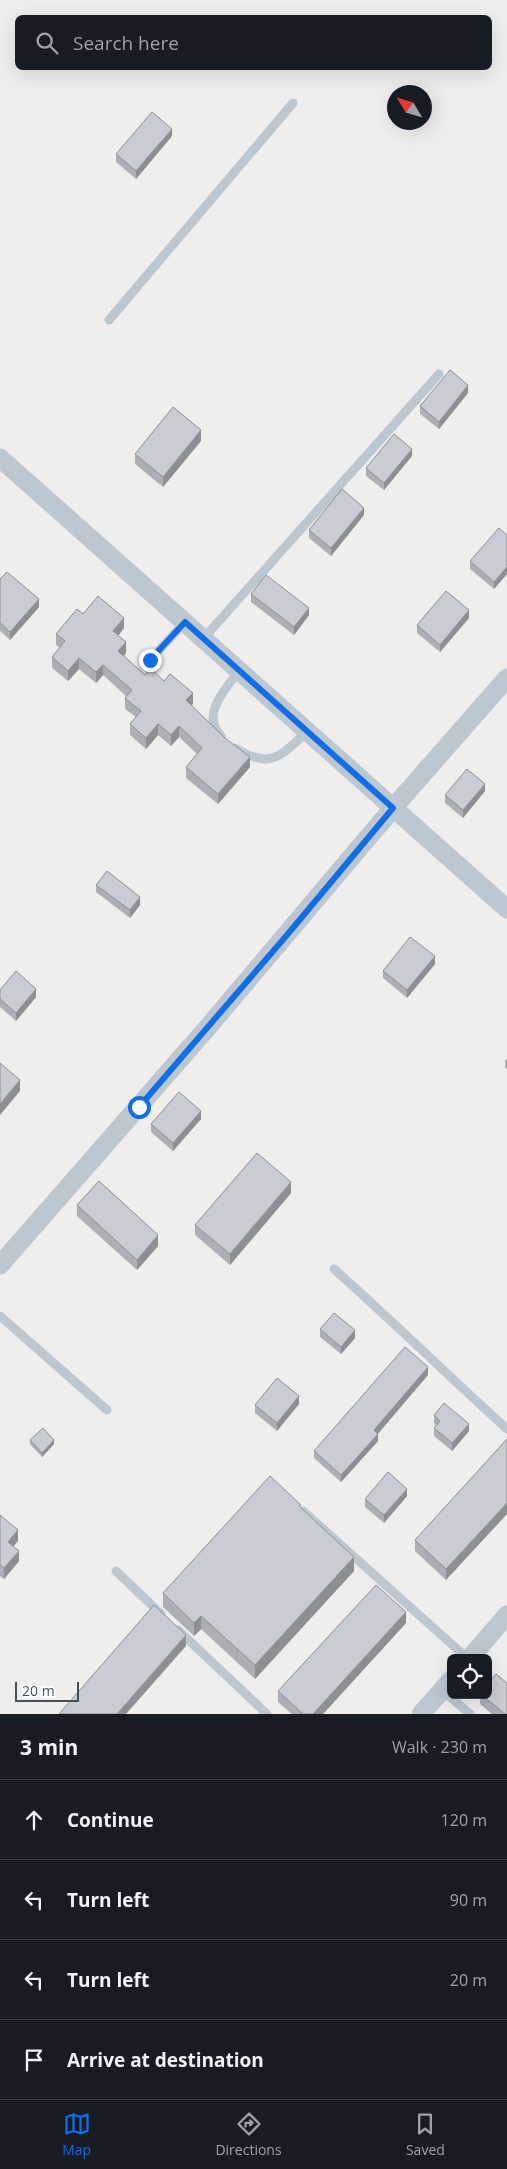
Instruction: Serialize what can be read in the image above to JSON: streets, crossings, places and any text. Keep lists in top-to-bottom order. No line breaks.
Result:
{"scale_bar":"20 m","north":"top left","page":{"search":"Search here","scale":"20 m","heading":["3 min","Walk · 230 m"],"list":[["Continue","120 m"],["Turn left","90 m"],["Turn left","20 m"],"Arrive at destination"],"nav":["Map","Directions","Saved"]}}
